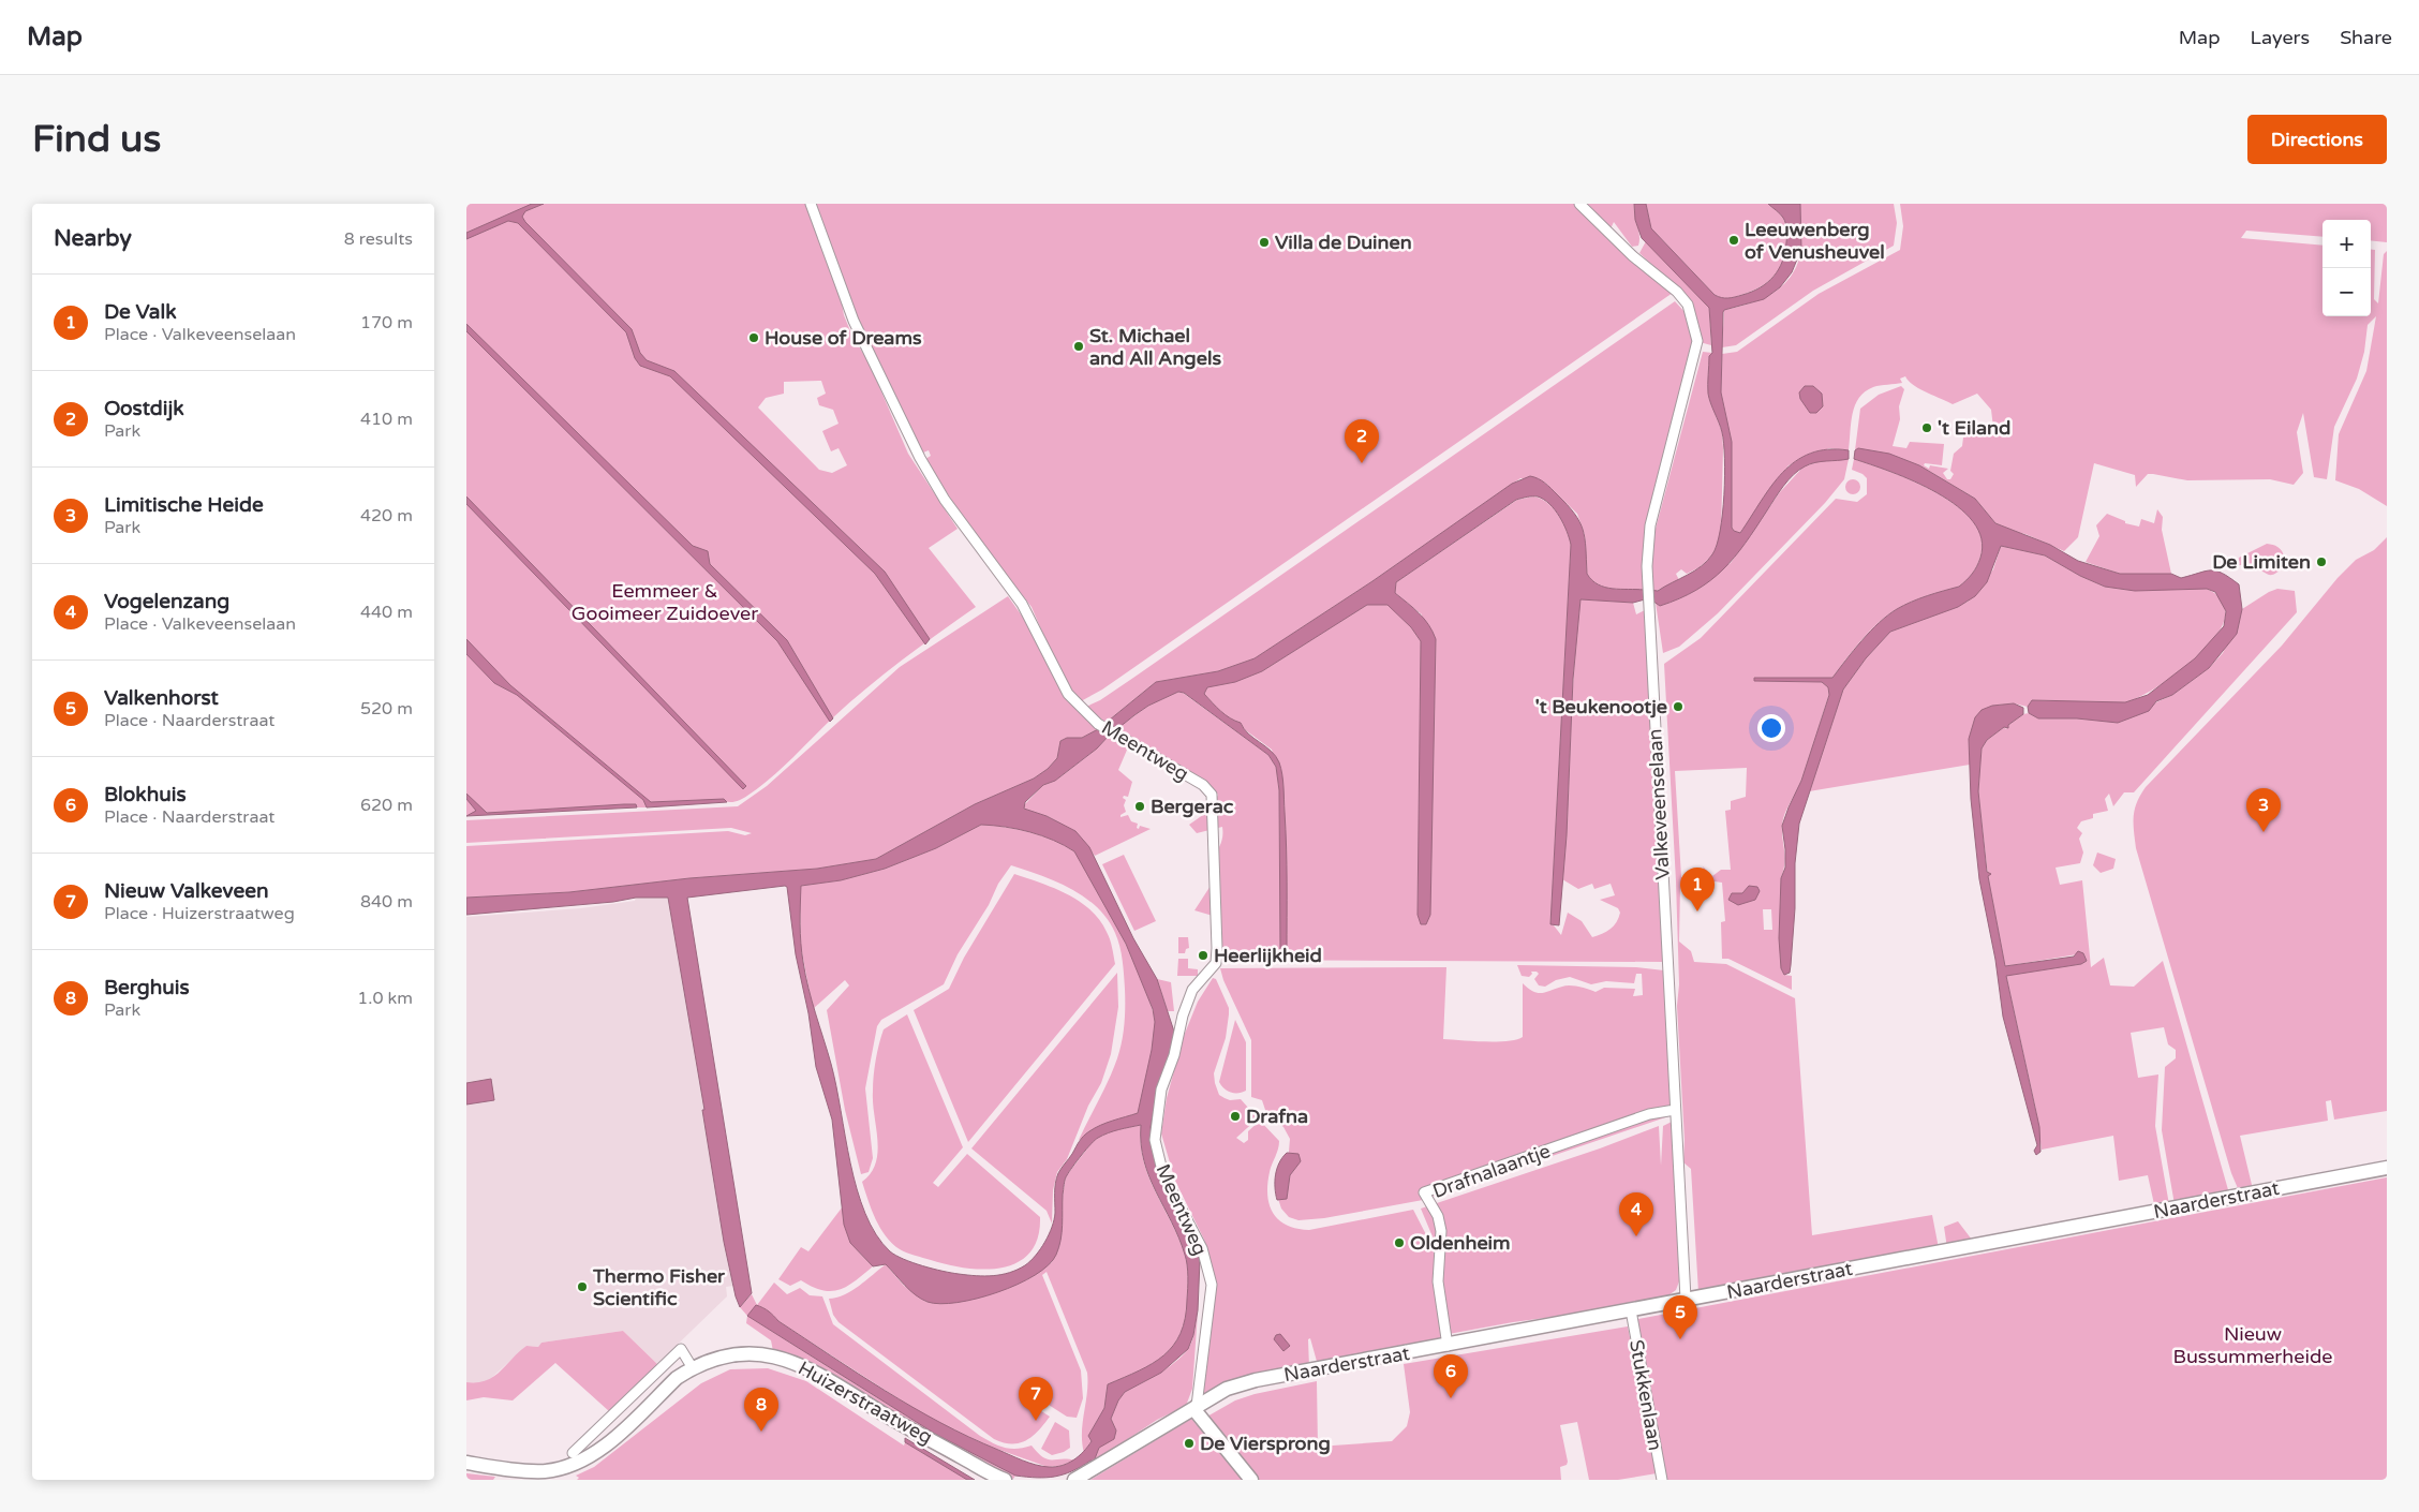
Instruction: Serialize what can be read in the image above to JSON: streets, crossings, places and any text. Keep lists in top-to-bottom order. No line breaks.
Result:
{"streets":{"street":["Meentweg","Valkeveenselaan","Drafnalaantje","Naarderstraat","Stukkenlaan","Huizerstraatweg"]},"crossings":[["Meentweg","Naarderstraat"],["Valkeveenselaan","Drafnalaantje"],["Valkeveenselaan","Naarderstraat"],["Drafnalaantje","Naarderstraat"],["Naarderstraat","Stukkenlaan"]],"parks":["Eemmeer & Gooimeer Zuidoever","Nieuw Bussummerheide"],"places":["Leeuwenberg of Venusheuvel","Villa de Duinen","House of Dreams","St. Michael and All Angels","'t Eiland","De Limiten","'t Beukenootje","Bergerac","Heerlijkheid","Drafna","Oldenheim","Thermo Fisher Scientific","De Viersprong"],"page":{"header":"Map","nav":["Map","Layers","Share"],"buttons":"Directions","title":"Find us","heading":["Nearby","8 results"],"map_buttons":["+","−"],"list":[{"mark":"1","name":"De Valk","note":"Place · Valkeveenselaan","value":"170 m"},{"mark":"2","name":"Oostdijk","note":"Park","value":"410 m"},{"mark":"3","name":"Limitische Heide","note":"Park","value":"420 m"},{"mark":"4","name":"Vogelenzang","note":"Place · Valkeveenselaan","value":"440 m"},{"mark":"5","name":"Valkenhorst","note":"Place · Naarderstraat","value":"520 m"},{"mark":"6","name":"Blokhuis","note":"Place · Naarderstraat","value":"620 m"},{"mark":"7","name":"Nieuw Valkeveen","note":"Place · Huizerstraatweg","value":"840 m"},{"mark":"8","name":"Berghuis","note":"Park","value":"1.0 km"}],"pins":["2","3","1","4","5","6","7","8"]}}
